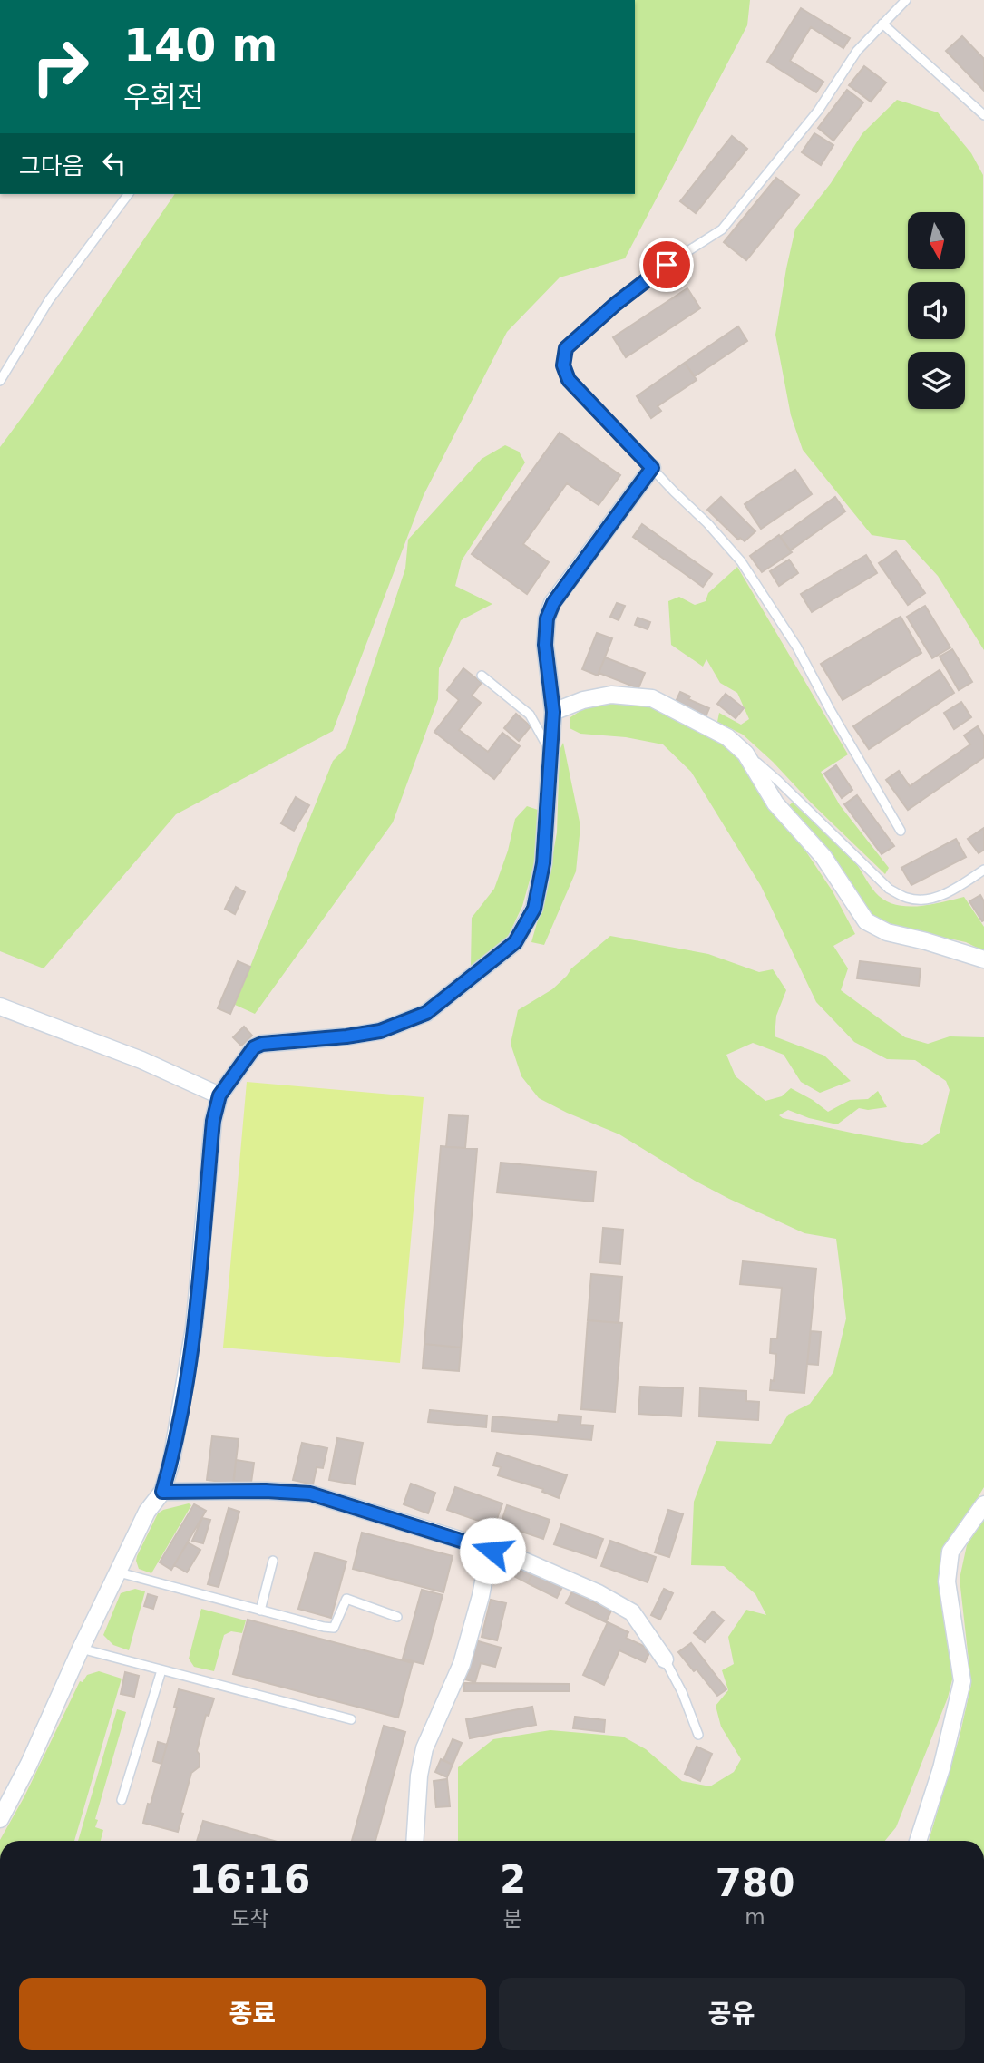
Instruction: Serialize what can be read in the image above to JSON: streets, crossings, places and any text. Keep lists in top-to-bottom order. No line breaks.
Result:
{"north":"bottom","page":{"turn":["140 m","우회전"],"then":"그다음","eta":["16:16","도착","2","분","780","m"],"buttons":["종료","공유"]}}
